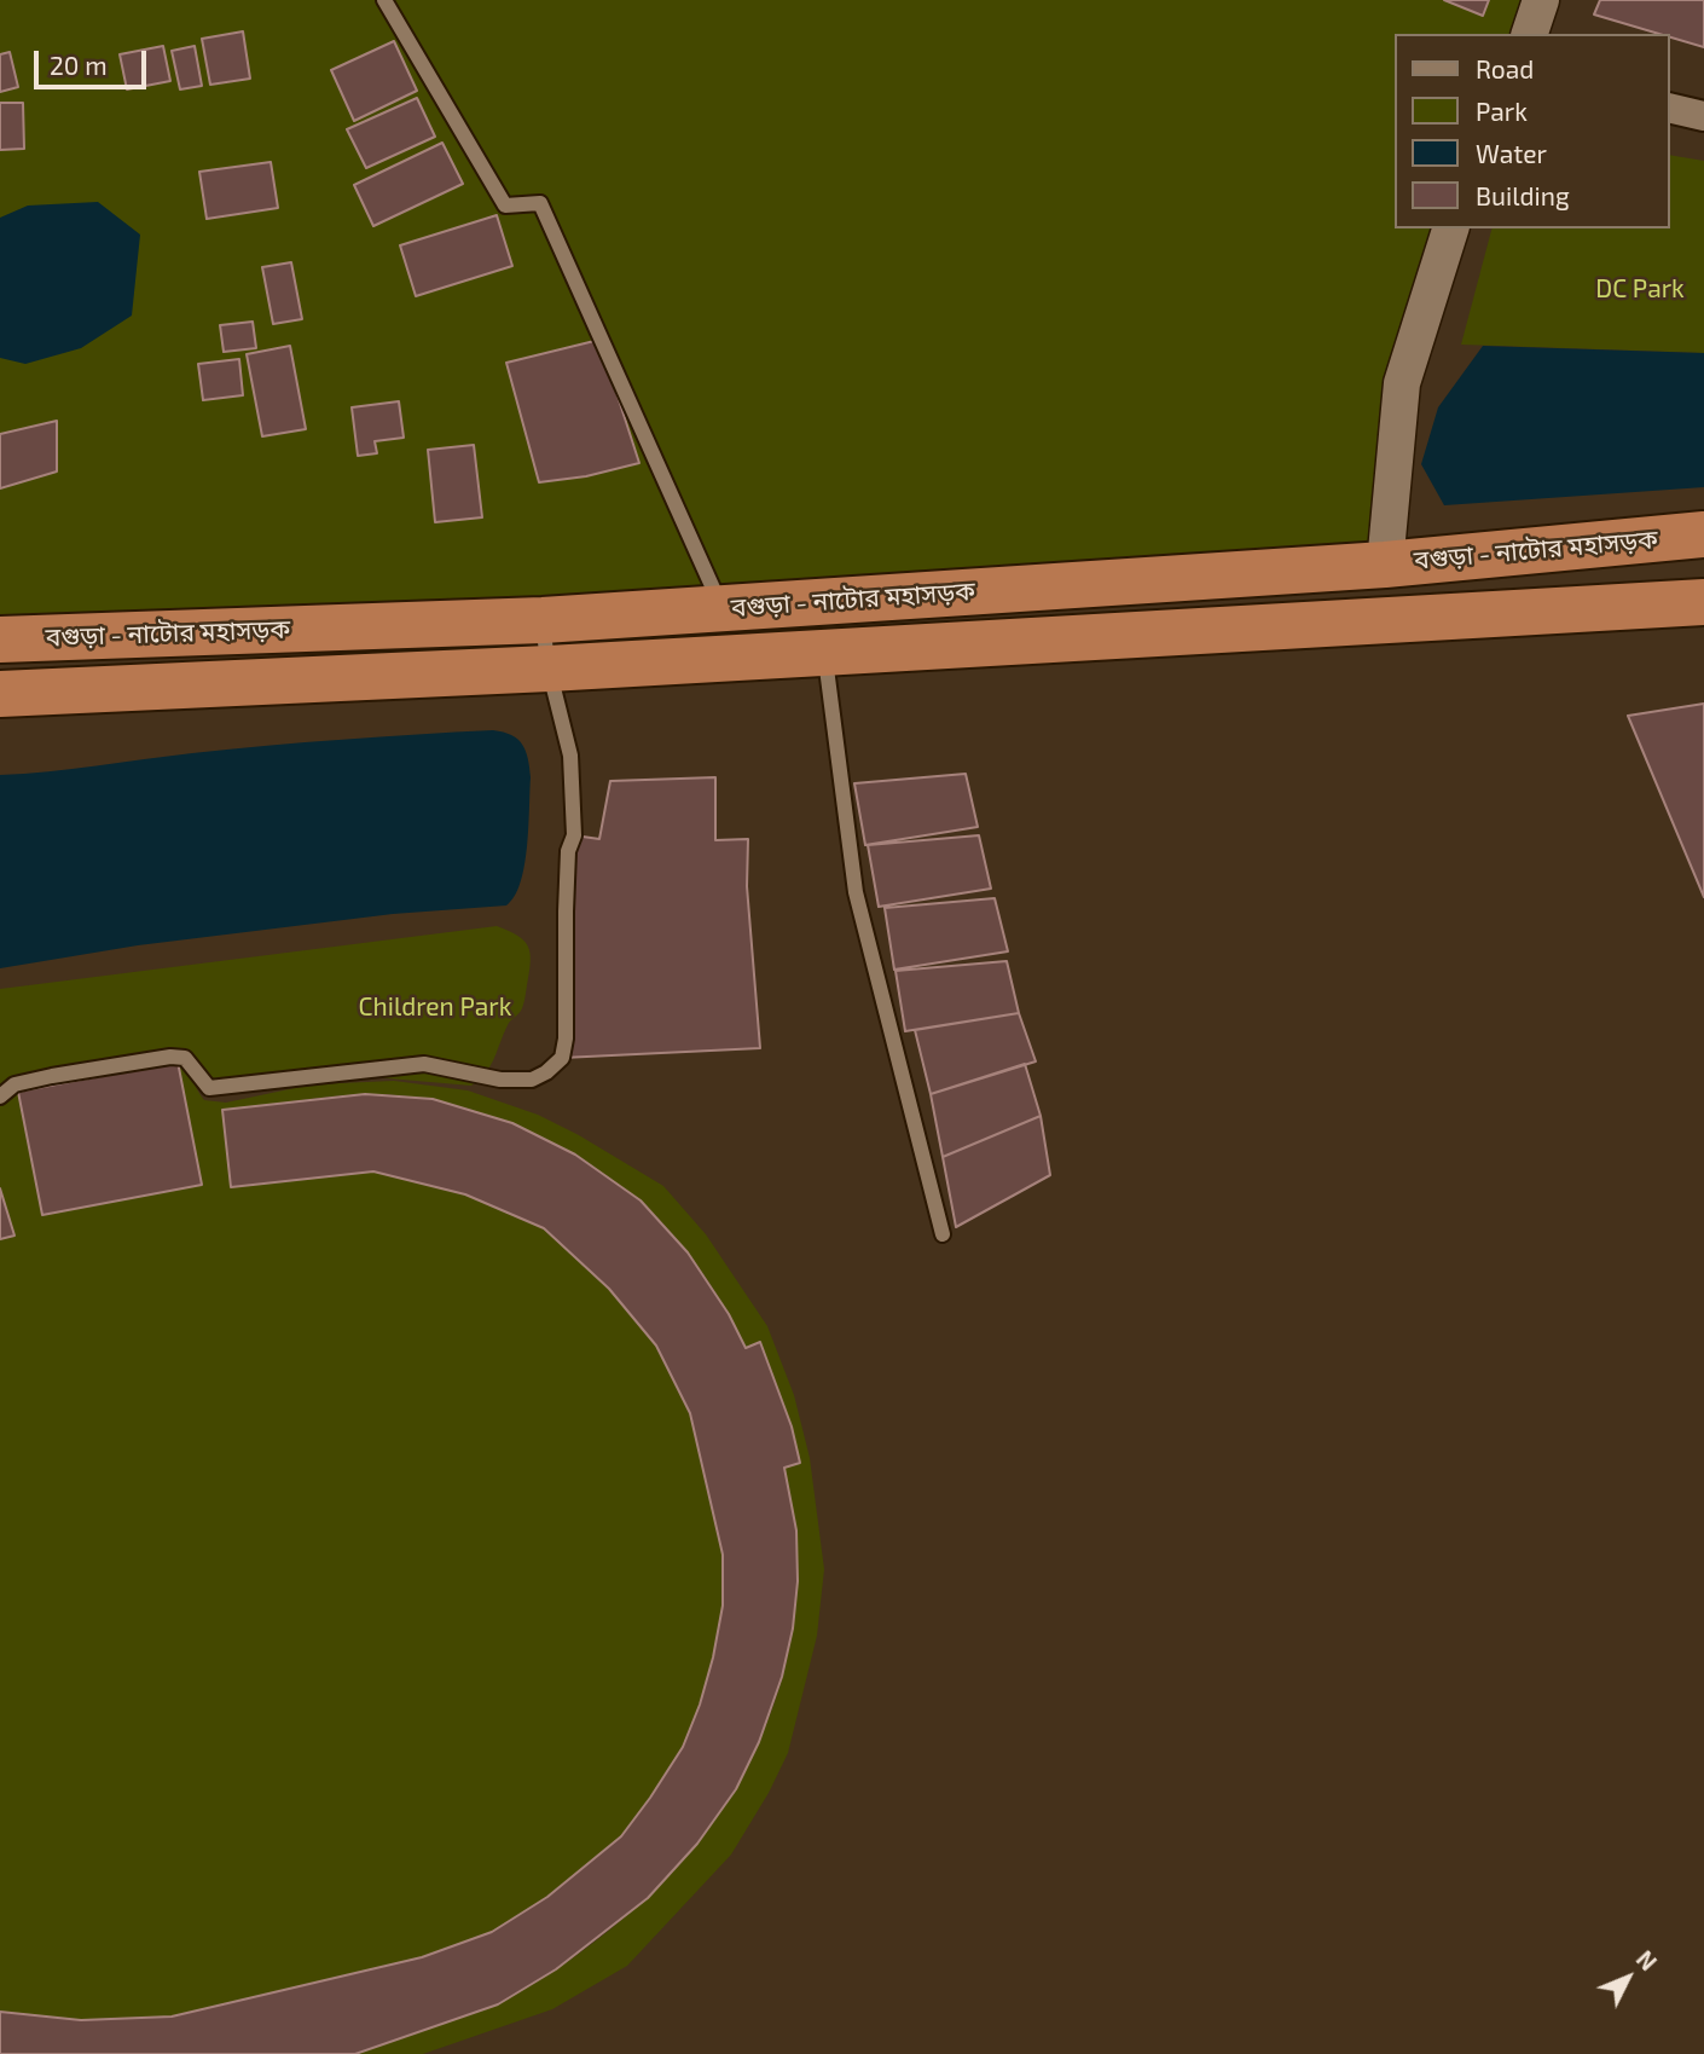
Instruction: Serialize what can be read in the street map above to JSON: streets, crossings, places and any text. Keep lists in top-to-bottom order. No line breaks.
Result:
{"streets":{"highway":["বগুড়া - নাটোর মহাসড়ক"]},"parks":["DC Park","Children Park"],"legend":["Road","Park","Water","Building"],"scale_bar":"20 m","north":"top right"}
